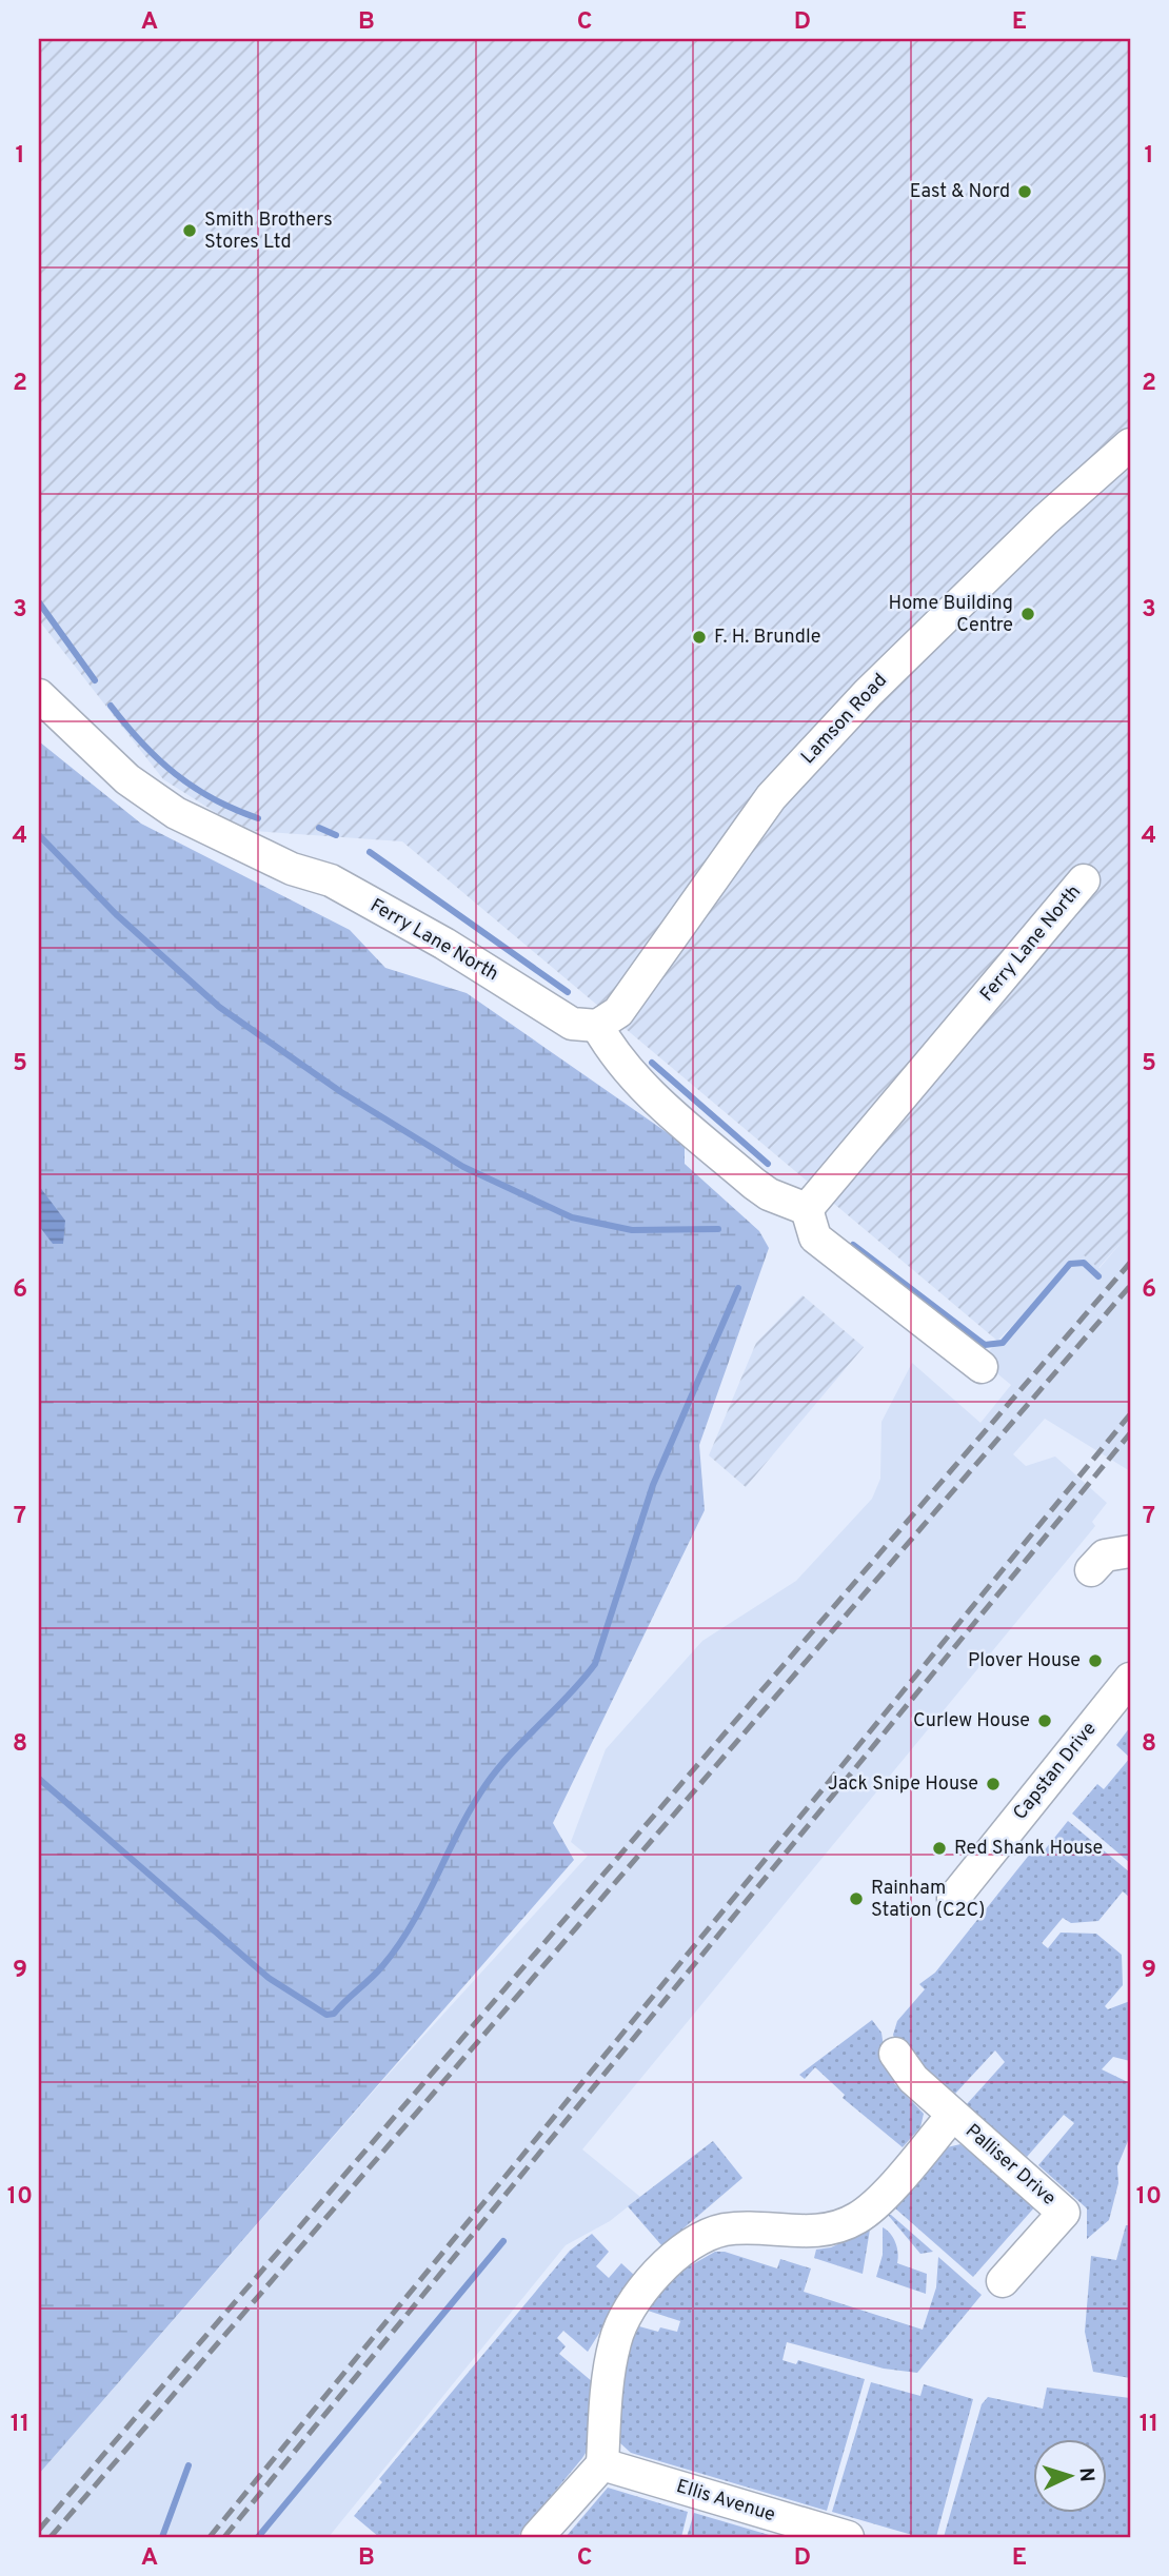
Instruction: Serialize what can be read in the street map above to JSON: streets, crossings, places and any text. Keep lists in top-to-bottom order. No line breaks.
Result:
{"streets":{"street":["Lamson Road","Ferry Lane North","Capstan Drive","Palliser Drive","Ellis Avenue"]},"crossings":[["Lamson Road","Ferry Lane North"],["Palliser Drive","Ellis Avenue"]],"places":["East & Nord","Smith Brothers Stores Ltd","Home Building Centre","F. H. Brundle","Plover House","Curlew House","Jack Snipe House","Red Shank House","Rainham Station (C2C)"],"north":"right","grid":{"columns":["A","B","C","D","E"],"rows":["1","2","3","4","5","6","7","8","9","10","11"]}}
